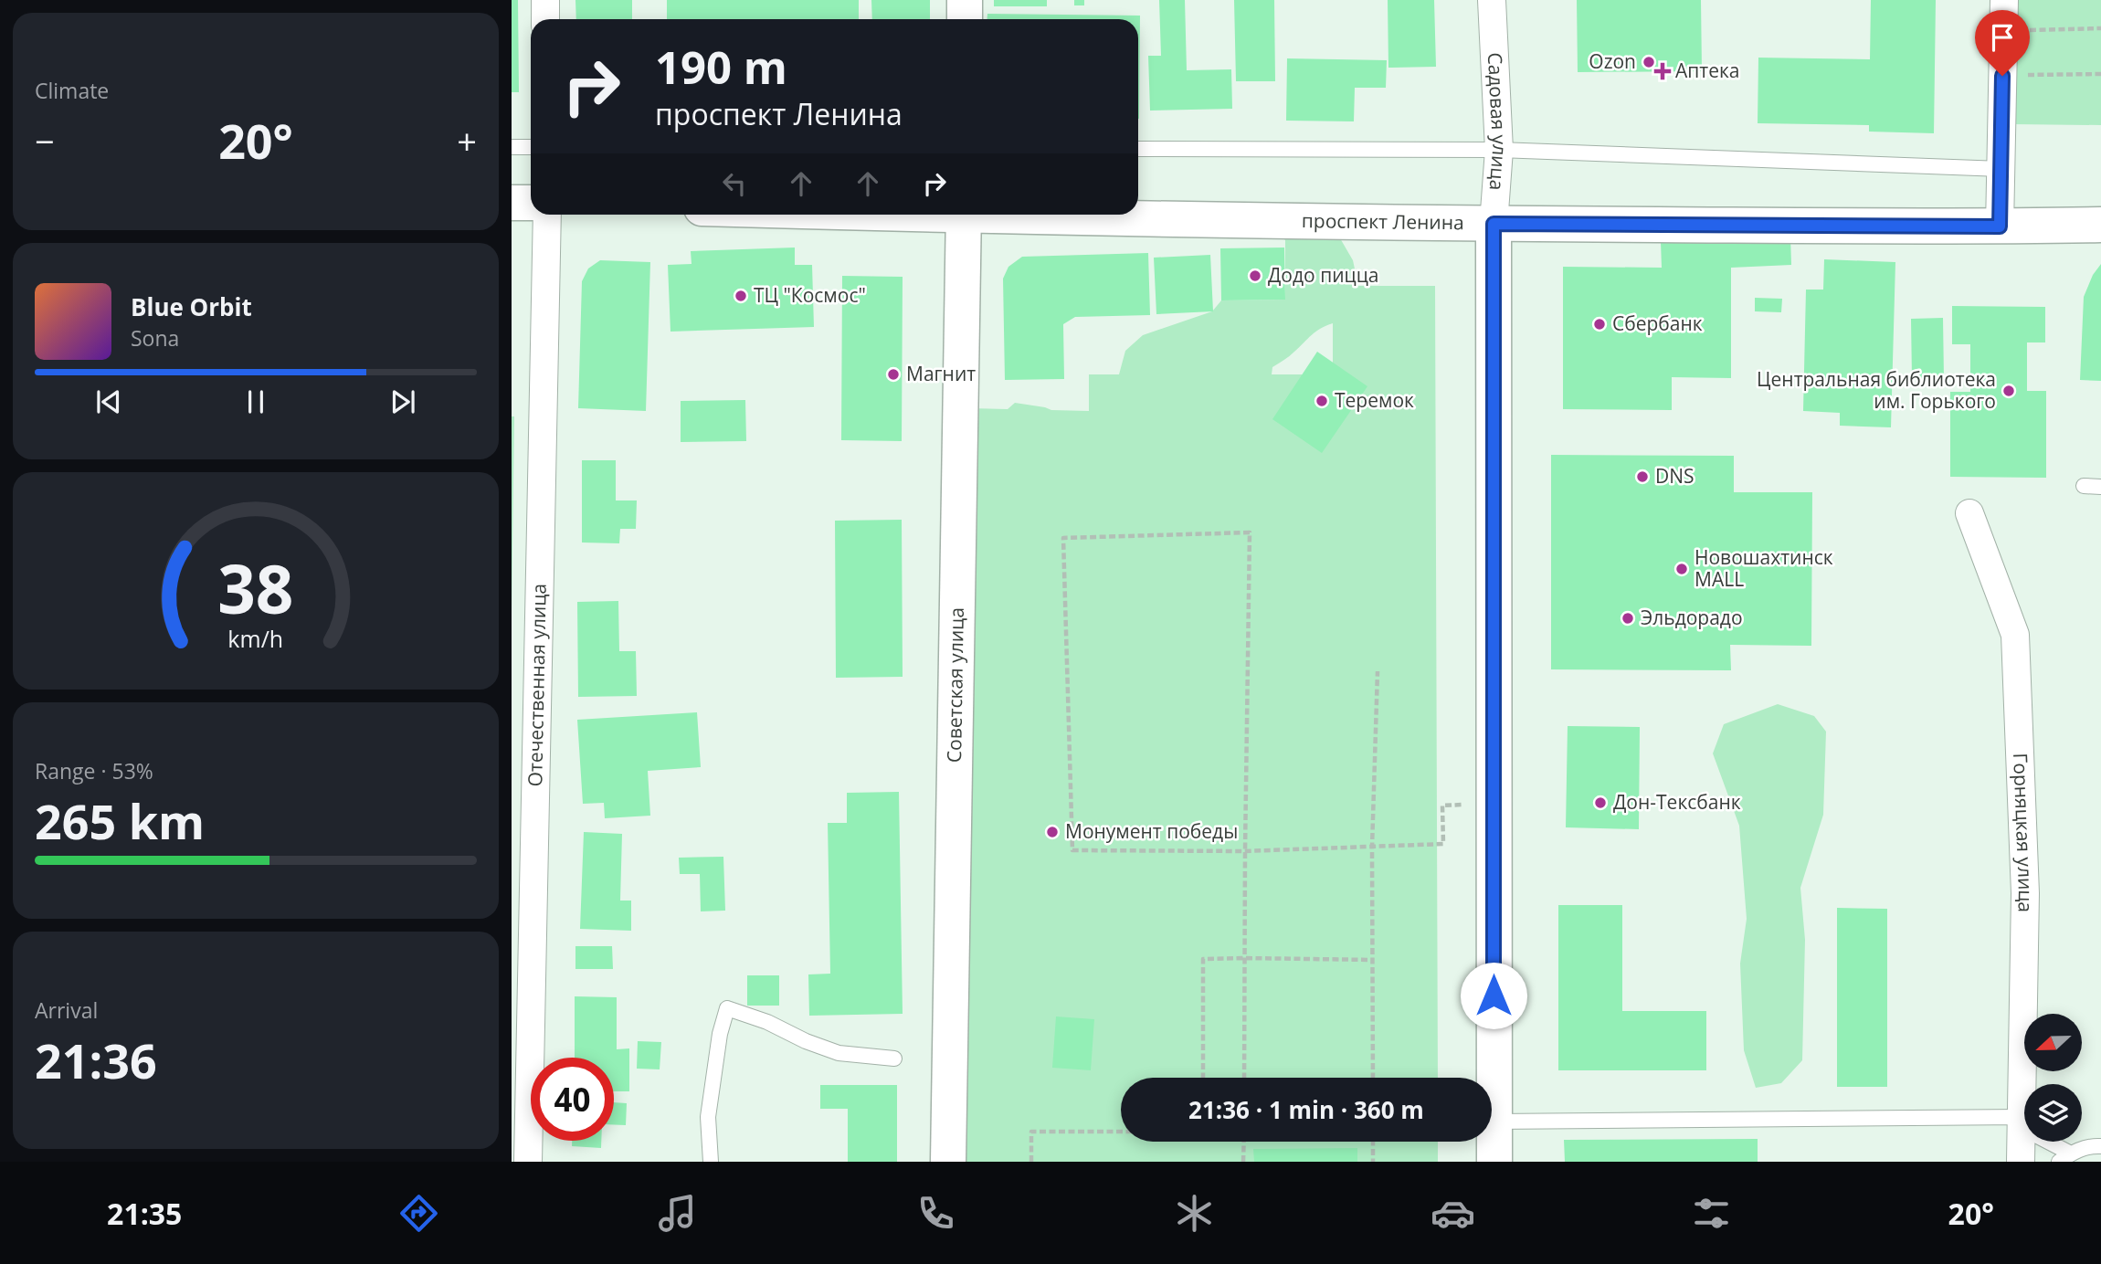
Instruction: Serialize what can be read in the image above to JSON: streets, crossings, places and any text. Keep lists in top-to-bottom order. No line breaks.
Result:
{"streets":{"street":["Садовая улица","проспект Ленина","Отечественная улица","Советская улица","Горняцкая улица"]},"crossings":[["Садовая улица","проспект Ленина"]],"places":{"other":["Ozon","Додо пицца","ТЦ \"Космос\"","Сбербанк","Магнит","Центральная библиотека им. Горького","Теремок","DNS","Новошахтинск MALL","Эльдорадо","Дон-Тексбанк","Монумент победы"],"health":["Аптека"]},"north":"left","page":{"tile":["Climate",["Range · 53%","265 km"],["Arrival","21:36"]],"turn":["190 m","проспект Ленина"],"heat":["−","20°","+"],"song":["Blue Orbit","Sona"],"limit":"40","trip":"21:36 · 1 min · 360 m","tabs":["21:35","20°"],"gauge":["38","km/h"]}}
